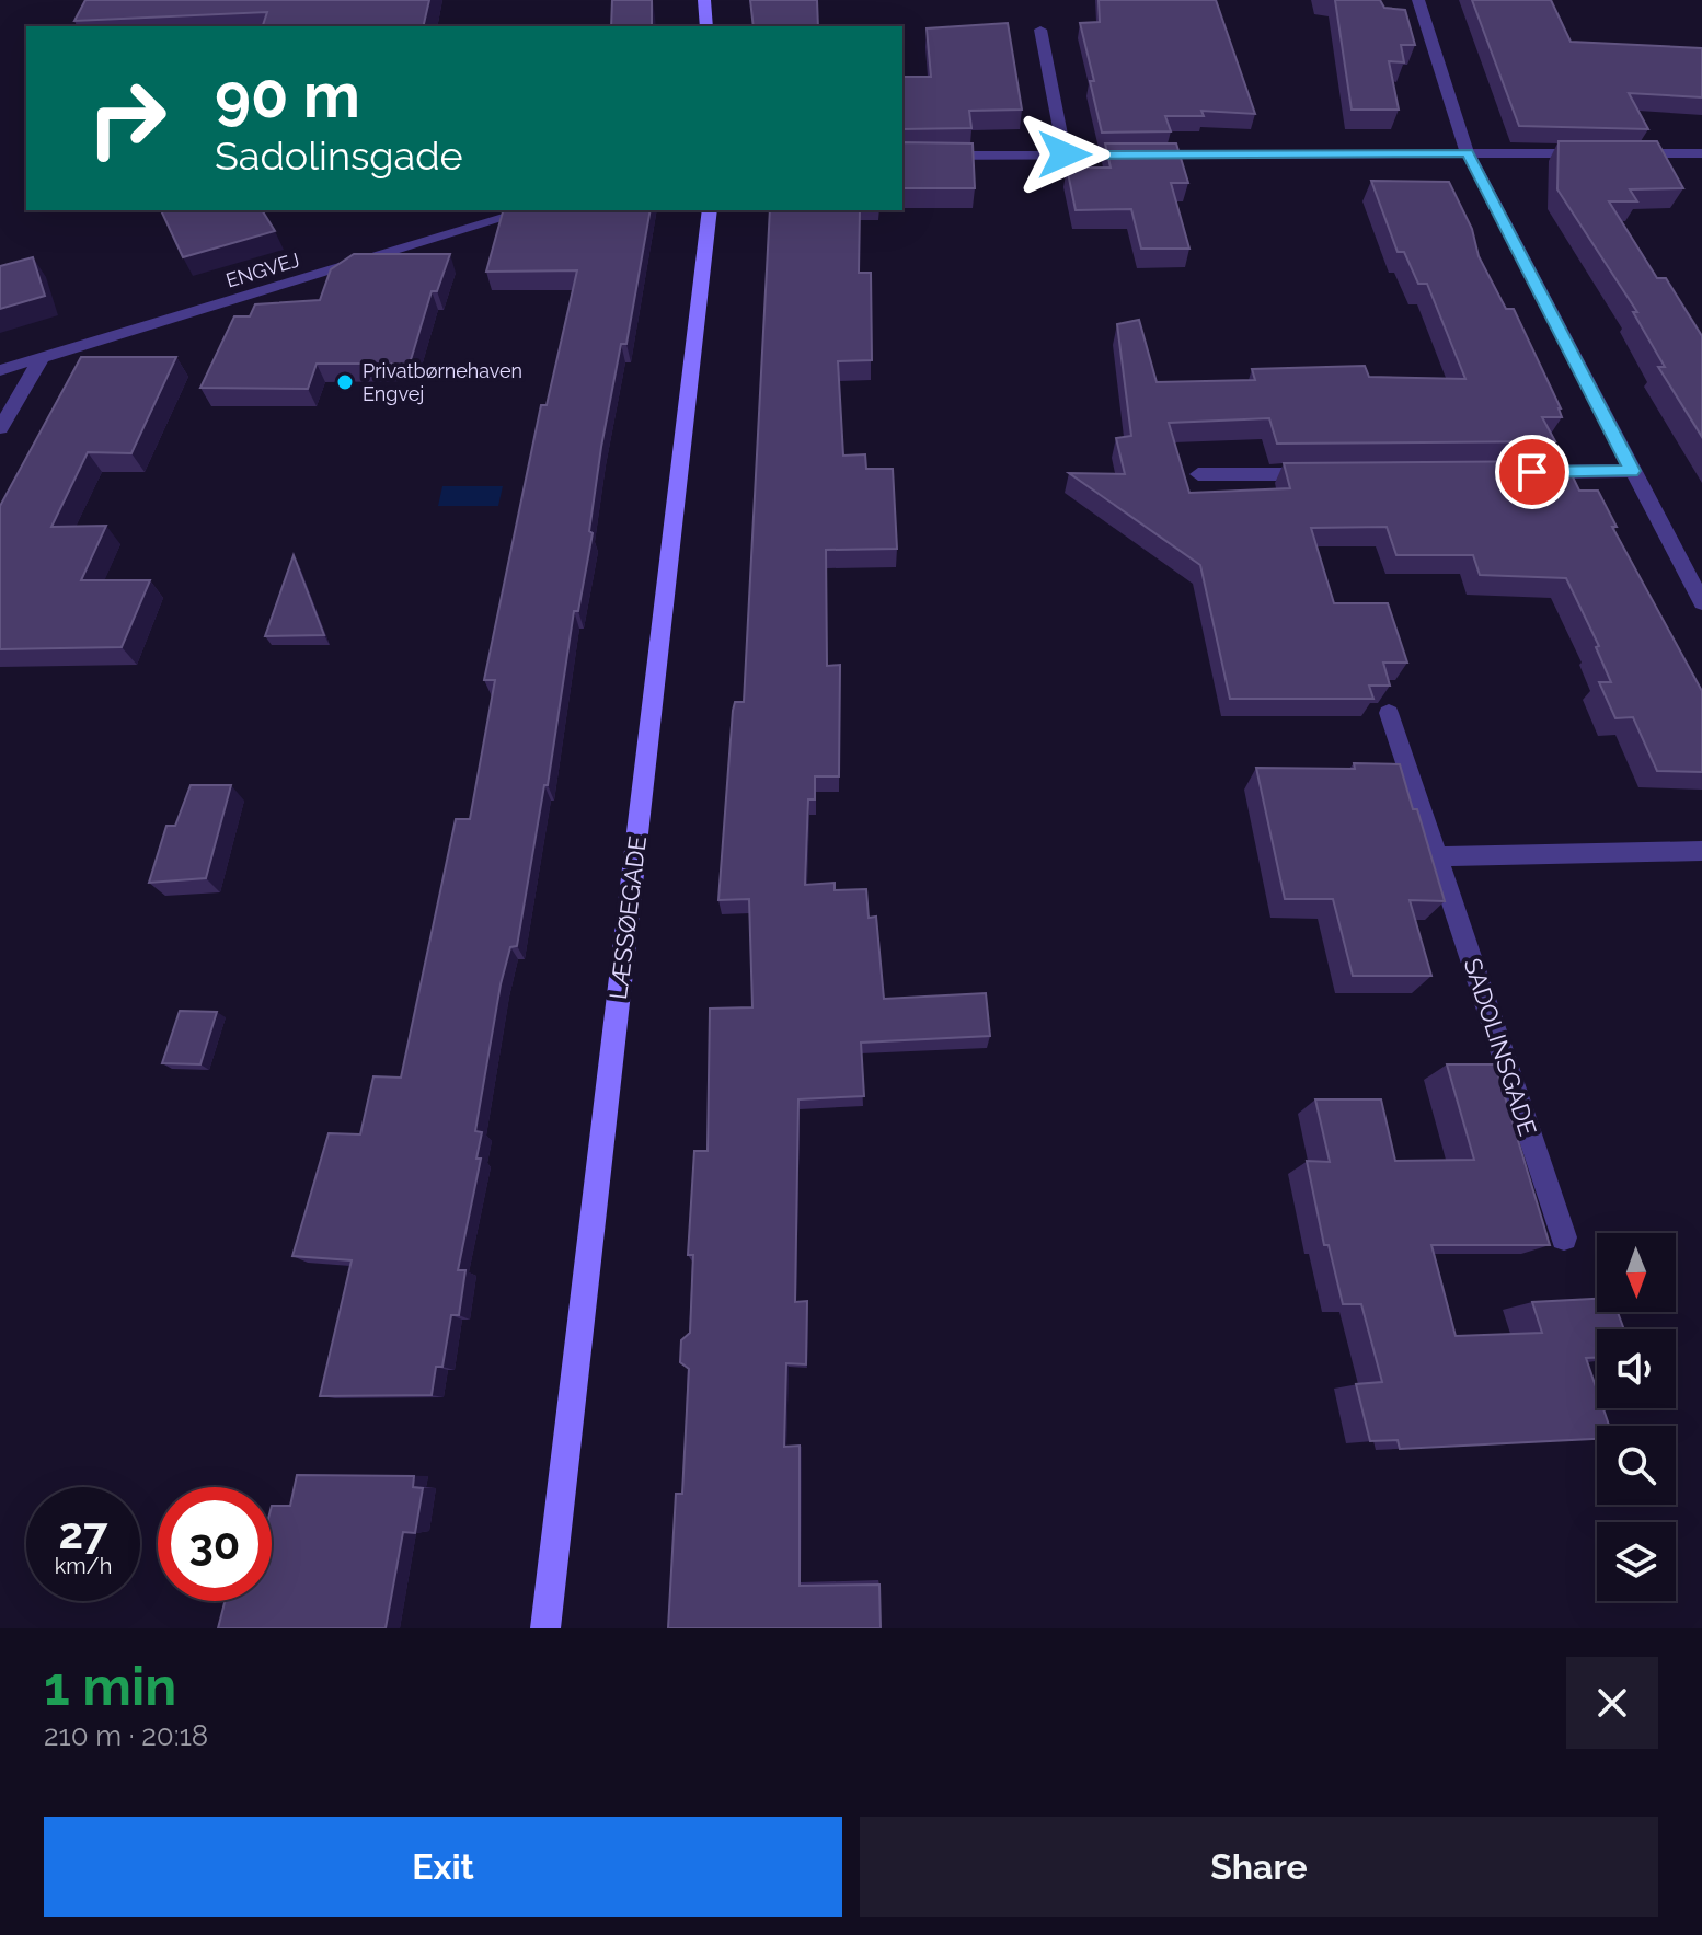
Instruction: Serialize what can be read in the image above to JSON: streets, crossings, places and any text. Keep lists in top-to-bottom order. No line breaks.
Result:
{"streets":{"street":["ENGVEJ","LÆSSØEGADE","SADOLINSGADE"]},"places":["Privatbørnehaven Engvej"],"north":"bottom","page":{"turn":["90 m","Sadolinsgade"],"speed":"27 km/h","limit":"30","heading":["1 min","210 m · 20:18"],"buttons":["Exit","Share"]}}
